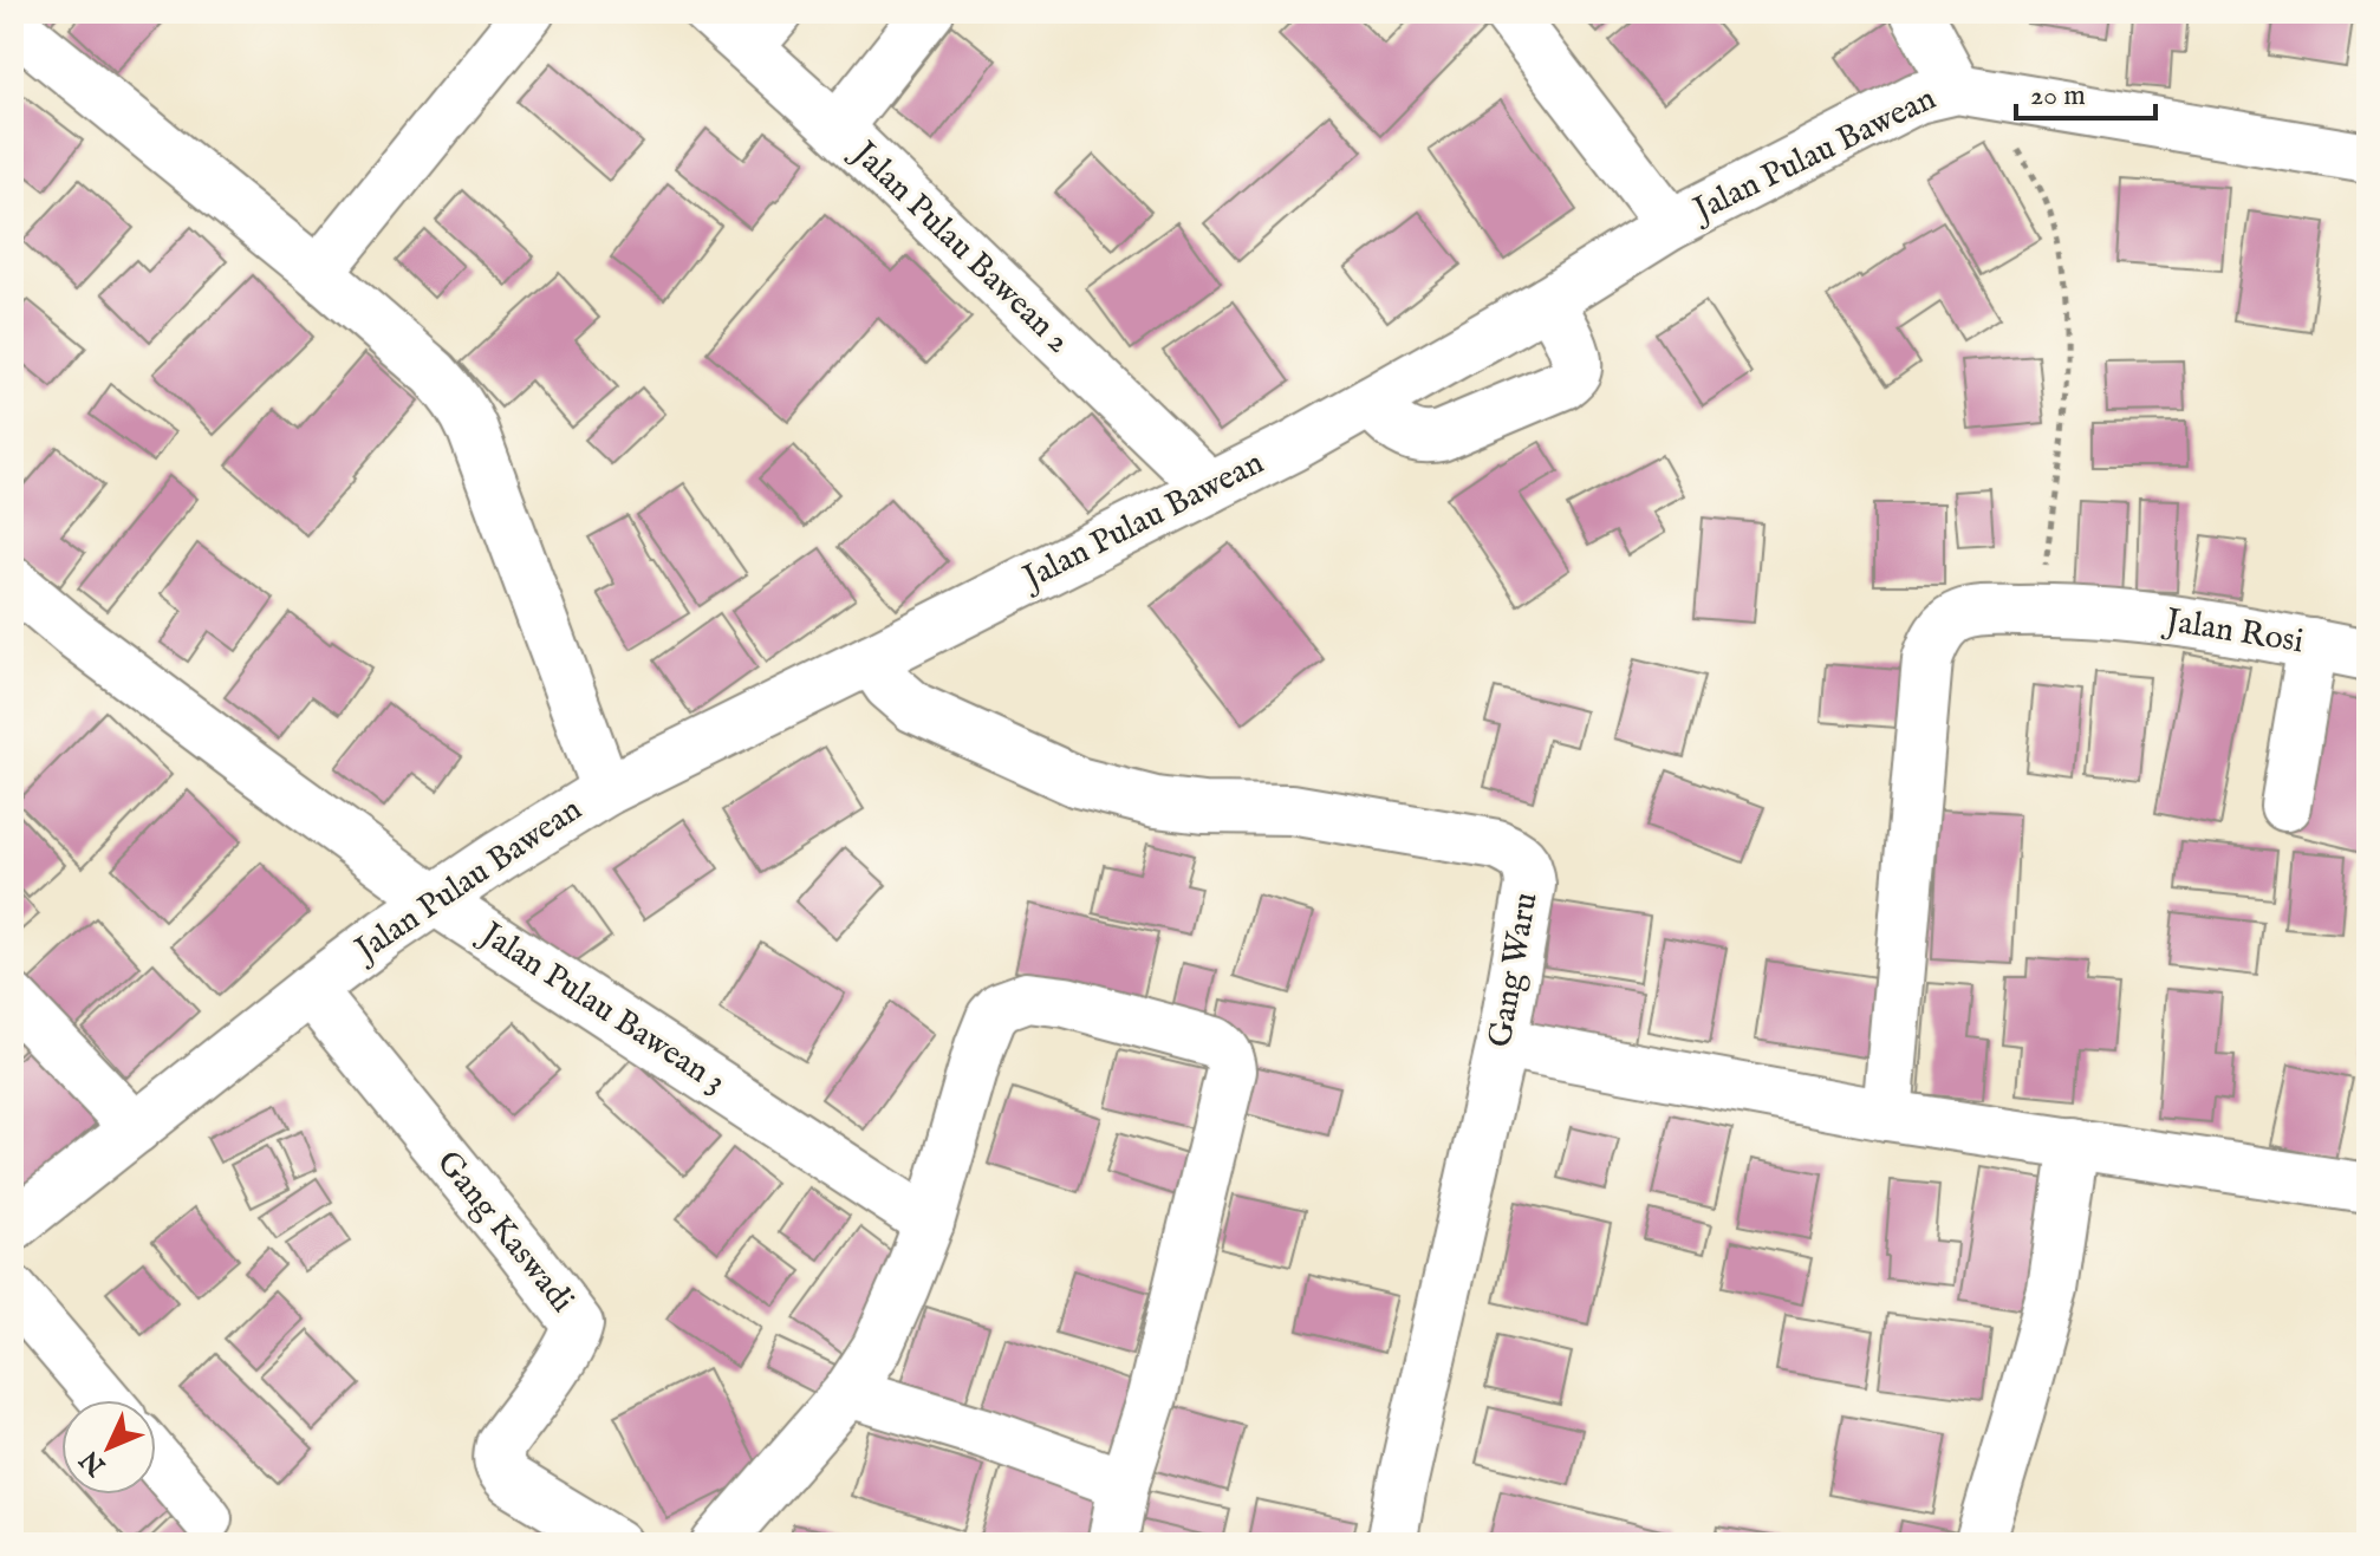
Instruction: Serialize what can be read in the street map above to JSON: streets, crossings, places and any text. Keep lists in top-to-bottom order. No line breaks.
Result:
{"streets":{"street":["Jalan Pulau Bawean","Jalan Pulau Bawean 2","Jalan Rosi","Gang Waru","Jalan Pulau Bawean 3","Gang Kaswadi"]},"crossings":[["Jalan Pulau Bawean","Jalan Pulau Bawean 2"],["Jalan Pulau Bawean","Gang Waru"],["Jalan Pulau Bawean","Jalan Pulau Bawean 3"],["Jalan Pulau Bawean","Gang Kaswadi"]],"scale_bar":"20 m","north":"bottom left"}
